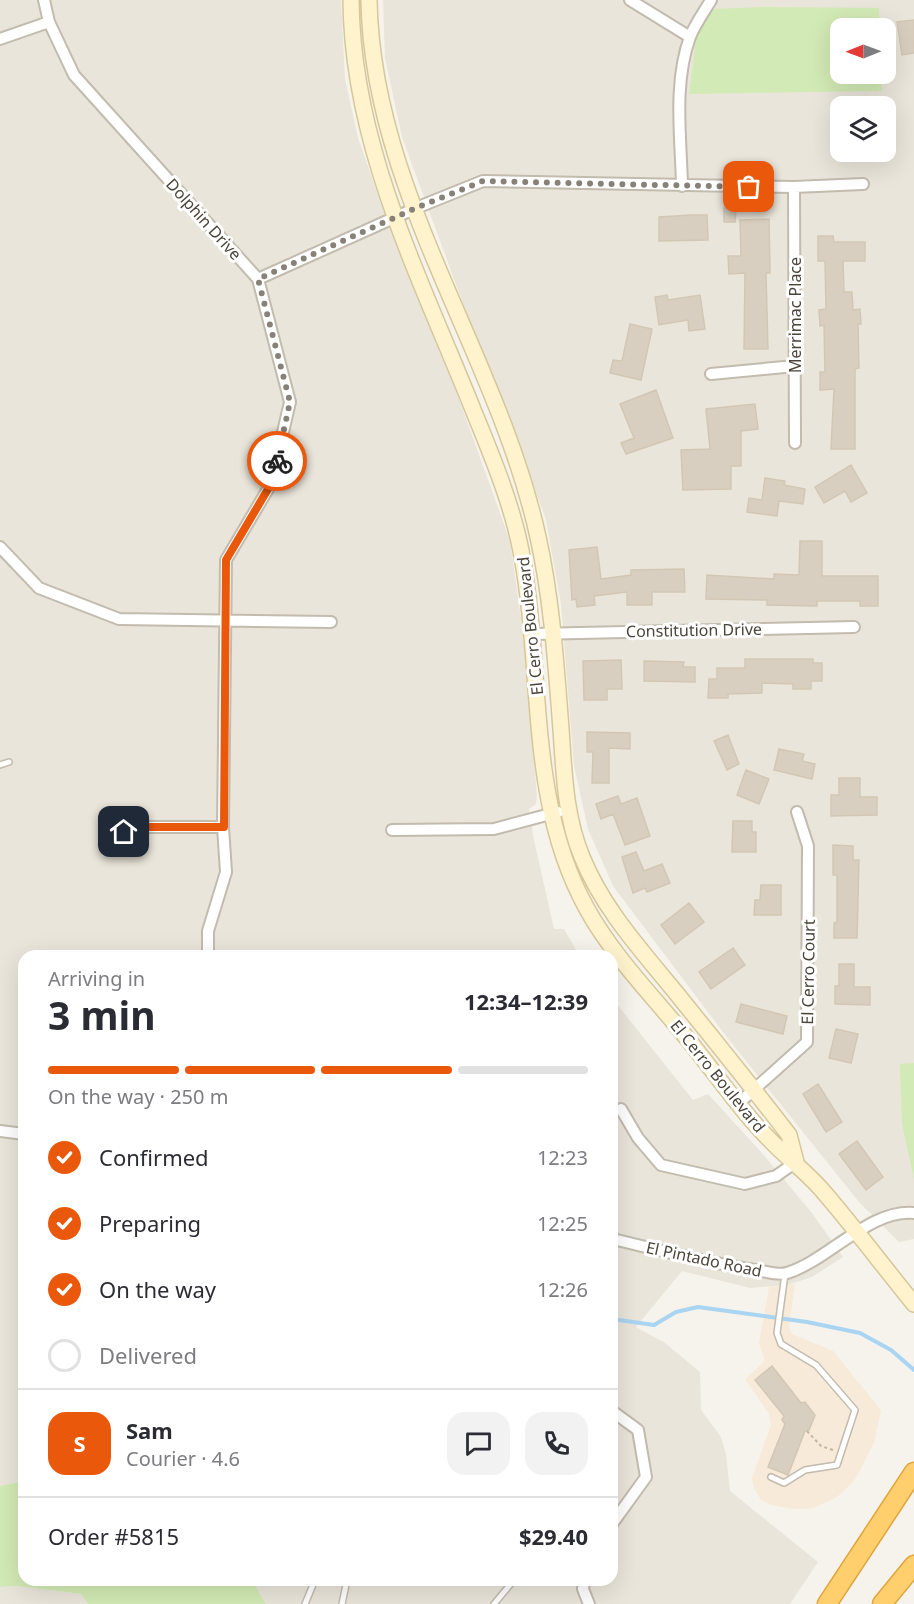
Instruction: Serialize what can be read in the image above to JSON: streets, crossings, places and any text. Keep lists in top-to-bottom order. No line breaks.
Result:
{"streets":{"street":["Dolphin Drive","Merrimac Place","El Cerro Boulevard","Constitution Drive","El Cerro Court","El Pintado Road"]},"crossings":[["El Cerro Boulevard","Constitution Drive"],["El Cerro Boulevard","El Cerro Court"],["El Cerro Boulevard","El Pintado Road"]],"north":"left","page":{"heading":["3 min","Arriving in","12:34–12:39"],"panel":["Sam","Courier · 4.6","Order #5815","$29.40"],"bar":"On the way · 250 m","list":[["Confirmed","12:23"],["Preparing","12:25"],["On the way","12:26"],"Delivered"],"round":"S"}}
